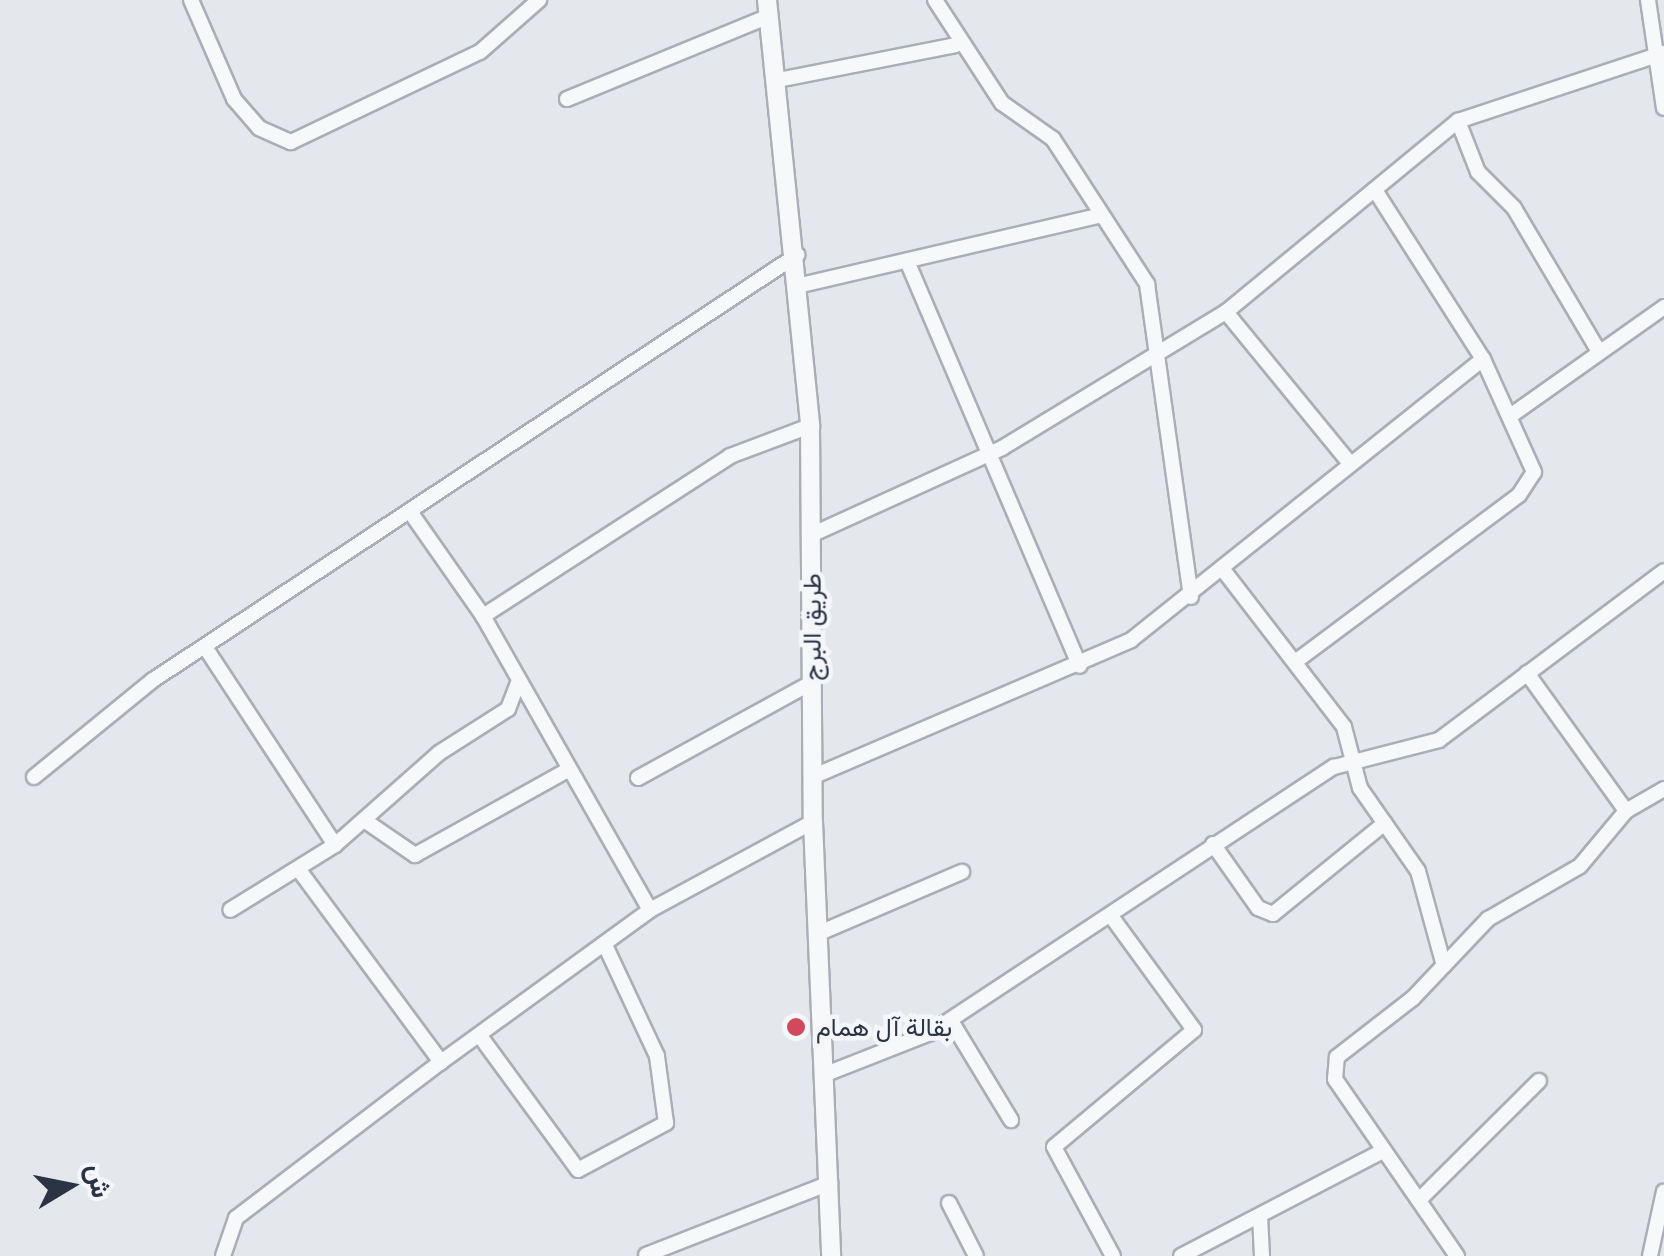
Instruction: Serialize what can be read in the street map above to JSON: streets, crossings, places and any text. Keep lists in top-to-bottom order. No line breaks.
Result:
{"streets":{"street":["طريق البرج"]},"places":["بقالة آل همام"],"north":"right"}
